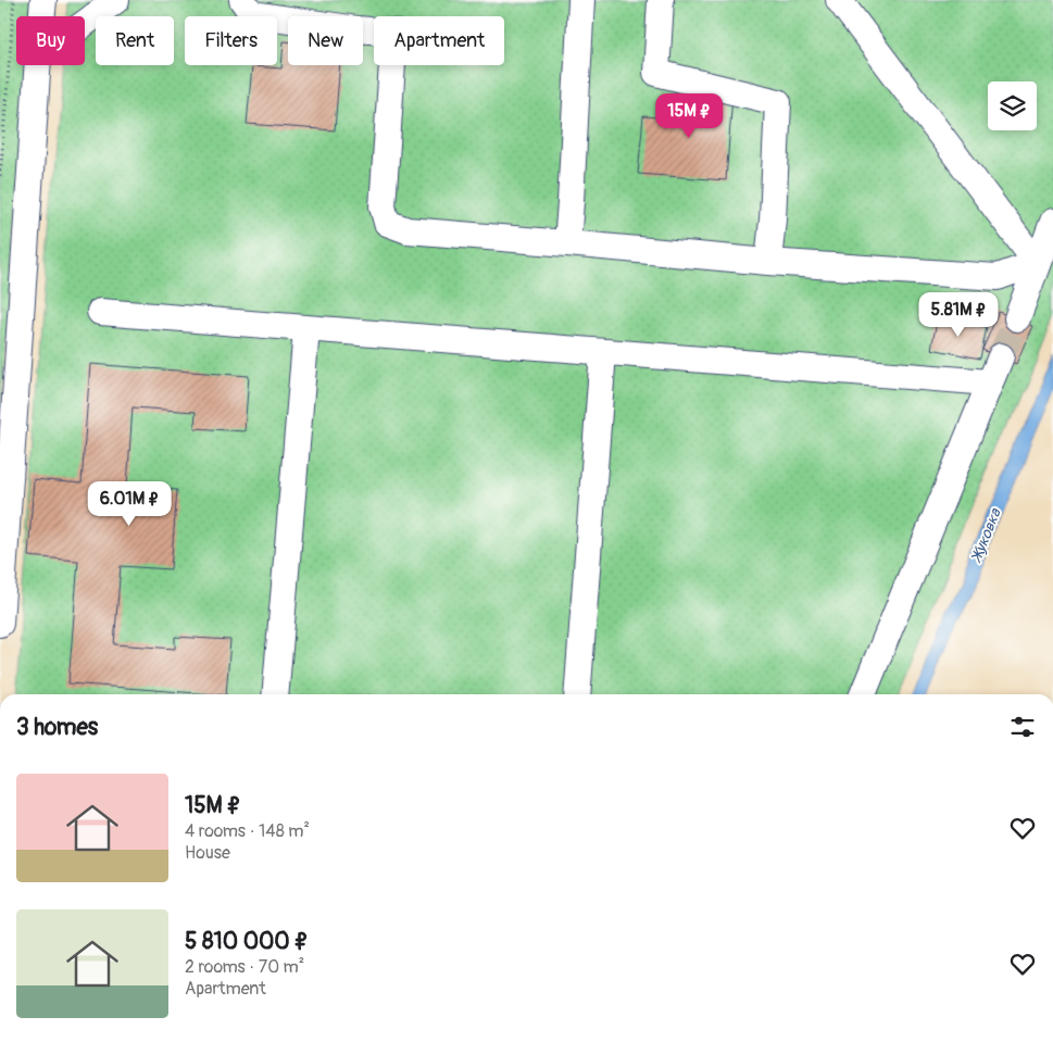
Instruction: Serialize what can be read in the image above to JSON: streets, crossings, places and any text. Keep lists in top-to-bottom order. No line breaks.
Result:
{"water":["Жуковка"],"page":{"chip":["Buy","Rent","Filters","New","Apartment"],"price":["15M ₽","5.81M ₽","6.01M ₽"],"heading":"3 homes","list":[{"name":"15M ₽","note":"4 rooms · 148 m² · House"},{"name":"5 810 000 ₽","note":"2 rooms · 70 m² · Apartment"}]}}
